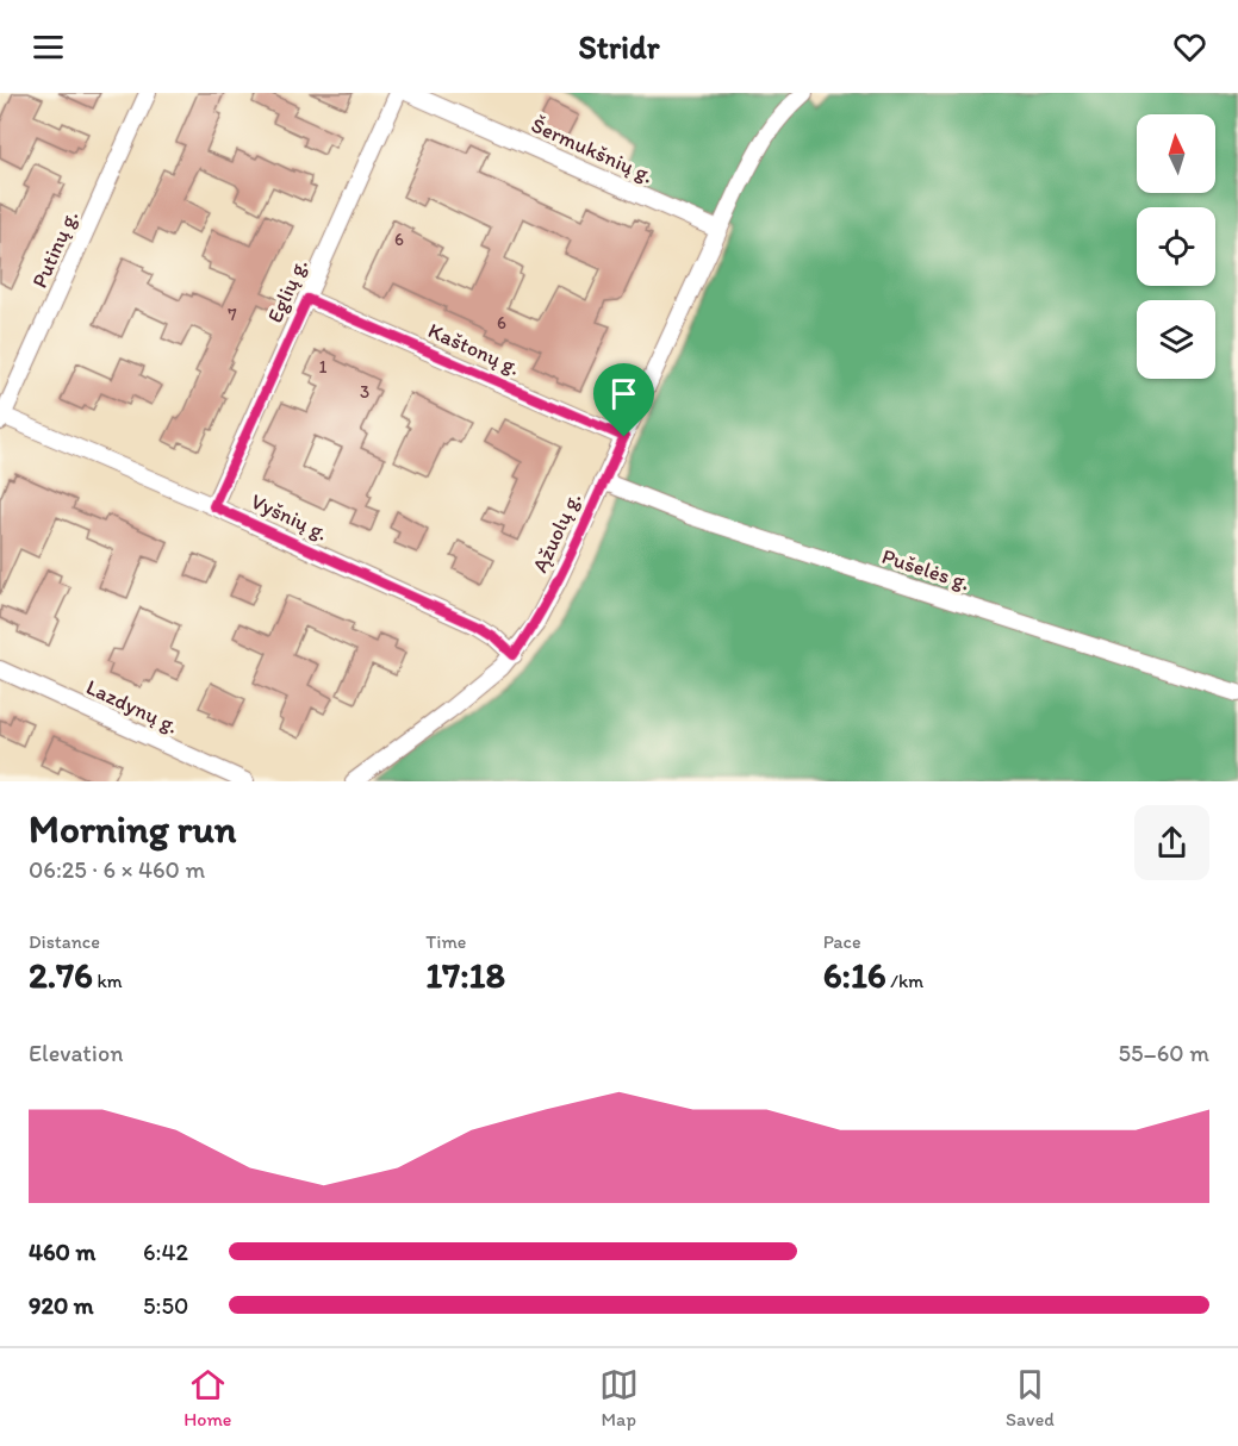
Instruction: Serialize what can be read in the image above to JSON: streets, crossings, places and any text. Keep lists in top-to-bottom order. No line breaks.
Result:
{"streets":{"street":["Šermukšnių g.","Putinų g.","Eglių g.","Kaštonų g.","Vyšnių g.","Ąžuolų g.","Pušelės g.","Lazdynų g."]},"crossings":[["Šermukšnių g.","Ąžuolų g."],["Putinų g.","Vyšnių g."],["Eglių g.","Kaštonų g."],["Eglių g.","Vyšnių g."],["Kaštonų g.","Ąžuolų g."],["Vyšnių g.","Ąžuolų g."],["Ąžuolų g.","Pušelės g."]],"house_numbers":["6","7","6","1","3"],"north":"top","page":{"header":"Stridr","heading":["Morning run","06:25 · 6 × 460 m"],"stats":[["Distance","2.76 km"],["Time","17:18"],["Pace","6:16 /km"]],"chart":["Elevation","55–60 m"],"list":[{"name":"460 m","note":"6:42"},{"name":"920 m","note":"5:50"}],"tabs":["Home","Map","Saved"]}}
